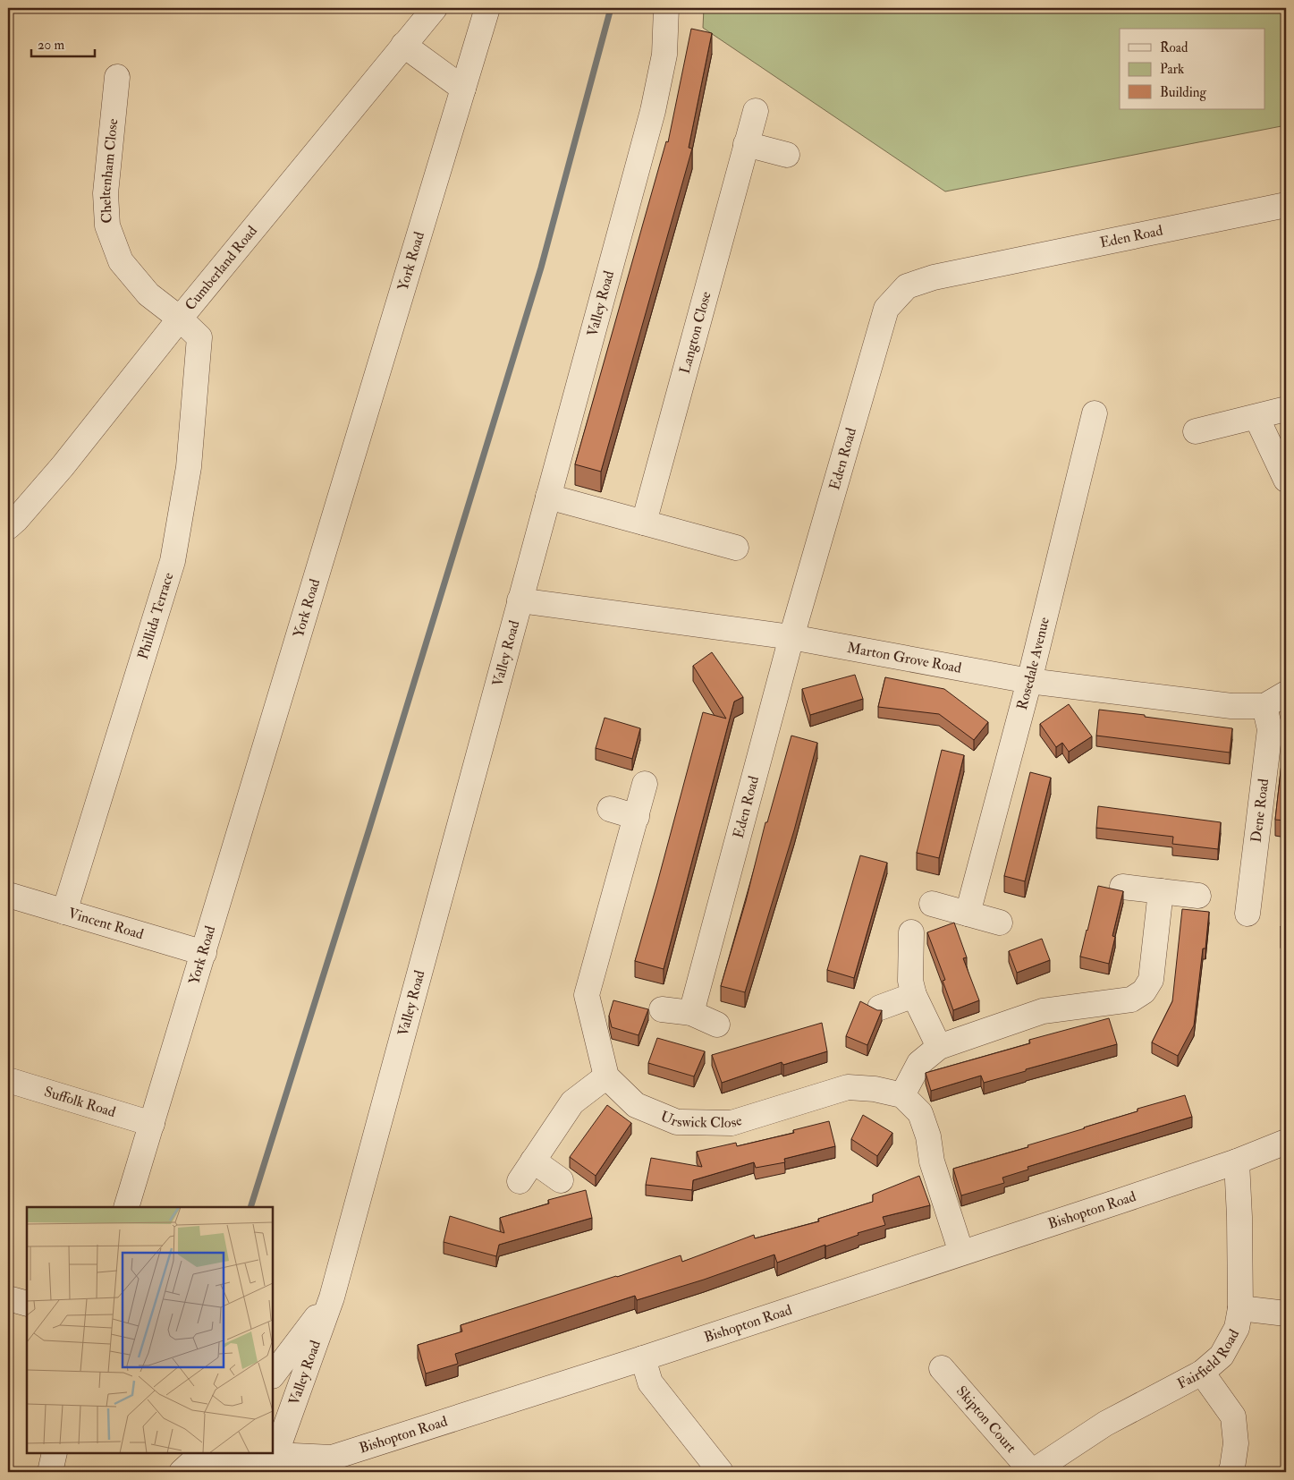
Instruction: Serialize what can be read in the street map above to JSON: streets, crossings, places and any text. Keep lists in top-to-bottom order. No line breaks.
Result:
{"streets":{"street":["Cheltenham Close","Eden Road","York Road","Cumberland Road","Valley Road","Langton Close","Phillida Terrace","Marton Grove Road","Rosedale Avenue","Dene Road","Vincent Road","Suffolk Road","Urswick Close","Bishopton Road","Fairfield Road","Skipton Court"]},"crossings":[["Cheltenham Close","Cumberland Road"],["Cheltenham Close","Phillida Terrace"],["Eden Road","Marton Grove Road"],["York Road","Vincent Road"],["York Road","Suffolk Road"],["Cumberland Road","Phillida Terrace"],["Valley Road","Marton Grove Road"],["Valley Road","Bishopton Road"],["Phillida Terrace","Vincent Road"],["Marton Grove Road","Rosedale Avenue"],["Marton Grove Road","Dene Road"],["Bishopton Road","Fairfield Road"],["Fairfield Road","Skipton Court"]],"legend":["Road","Park","Building"],"scale_bar":"20 m"}
